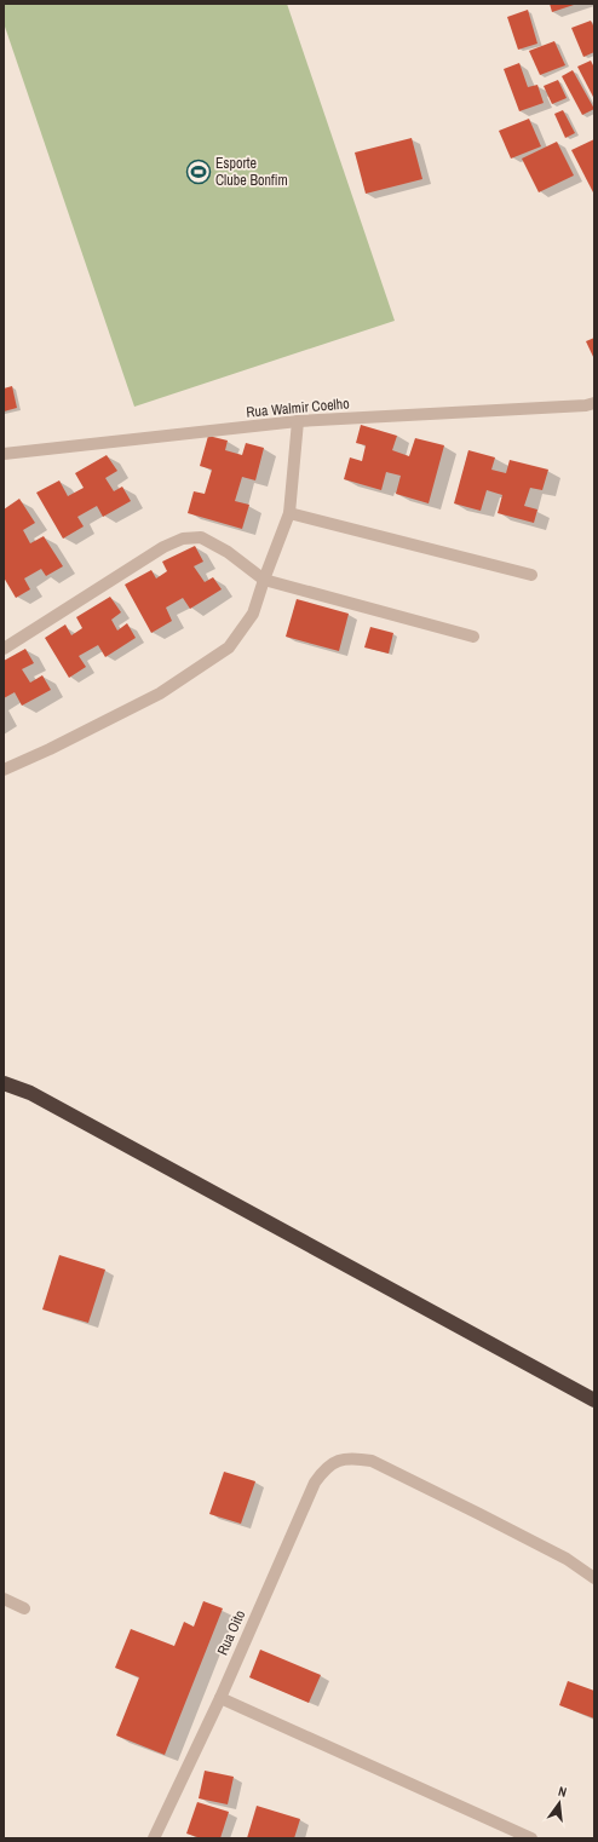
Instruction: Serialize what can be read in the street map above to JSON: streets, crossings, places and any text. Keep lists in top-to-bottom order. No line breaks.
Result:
{"streets":{"street":["Rua Walmir Coelho","Rua Oito"]},"places":{"sports":["Esporte Clube Bonfim"]},"north":"top"}
